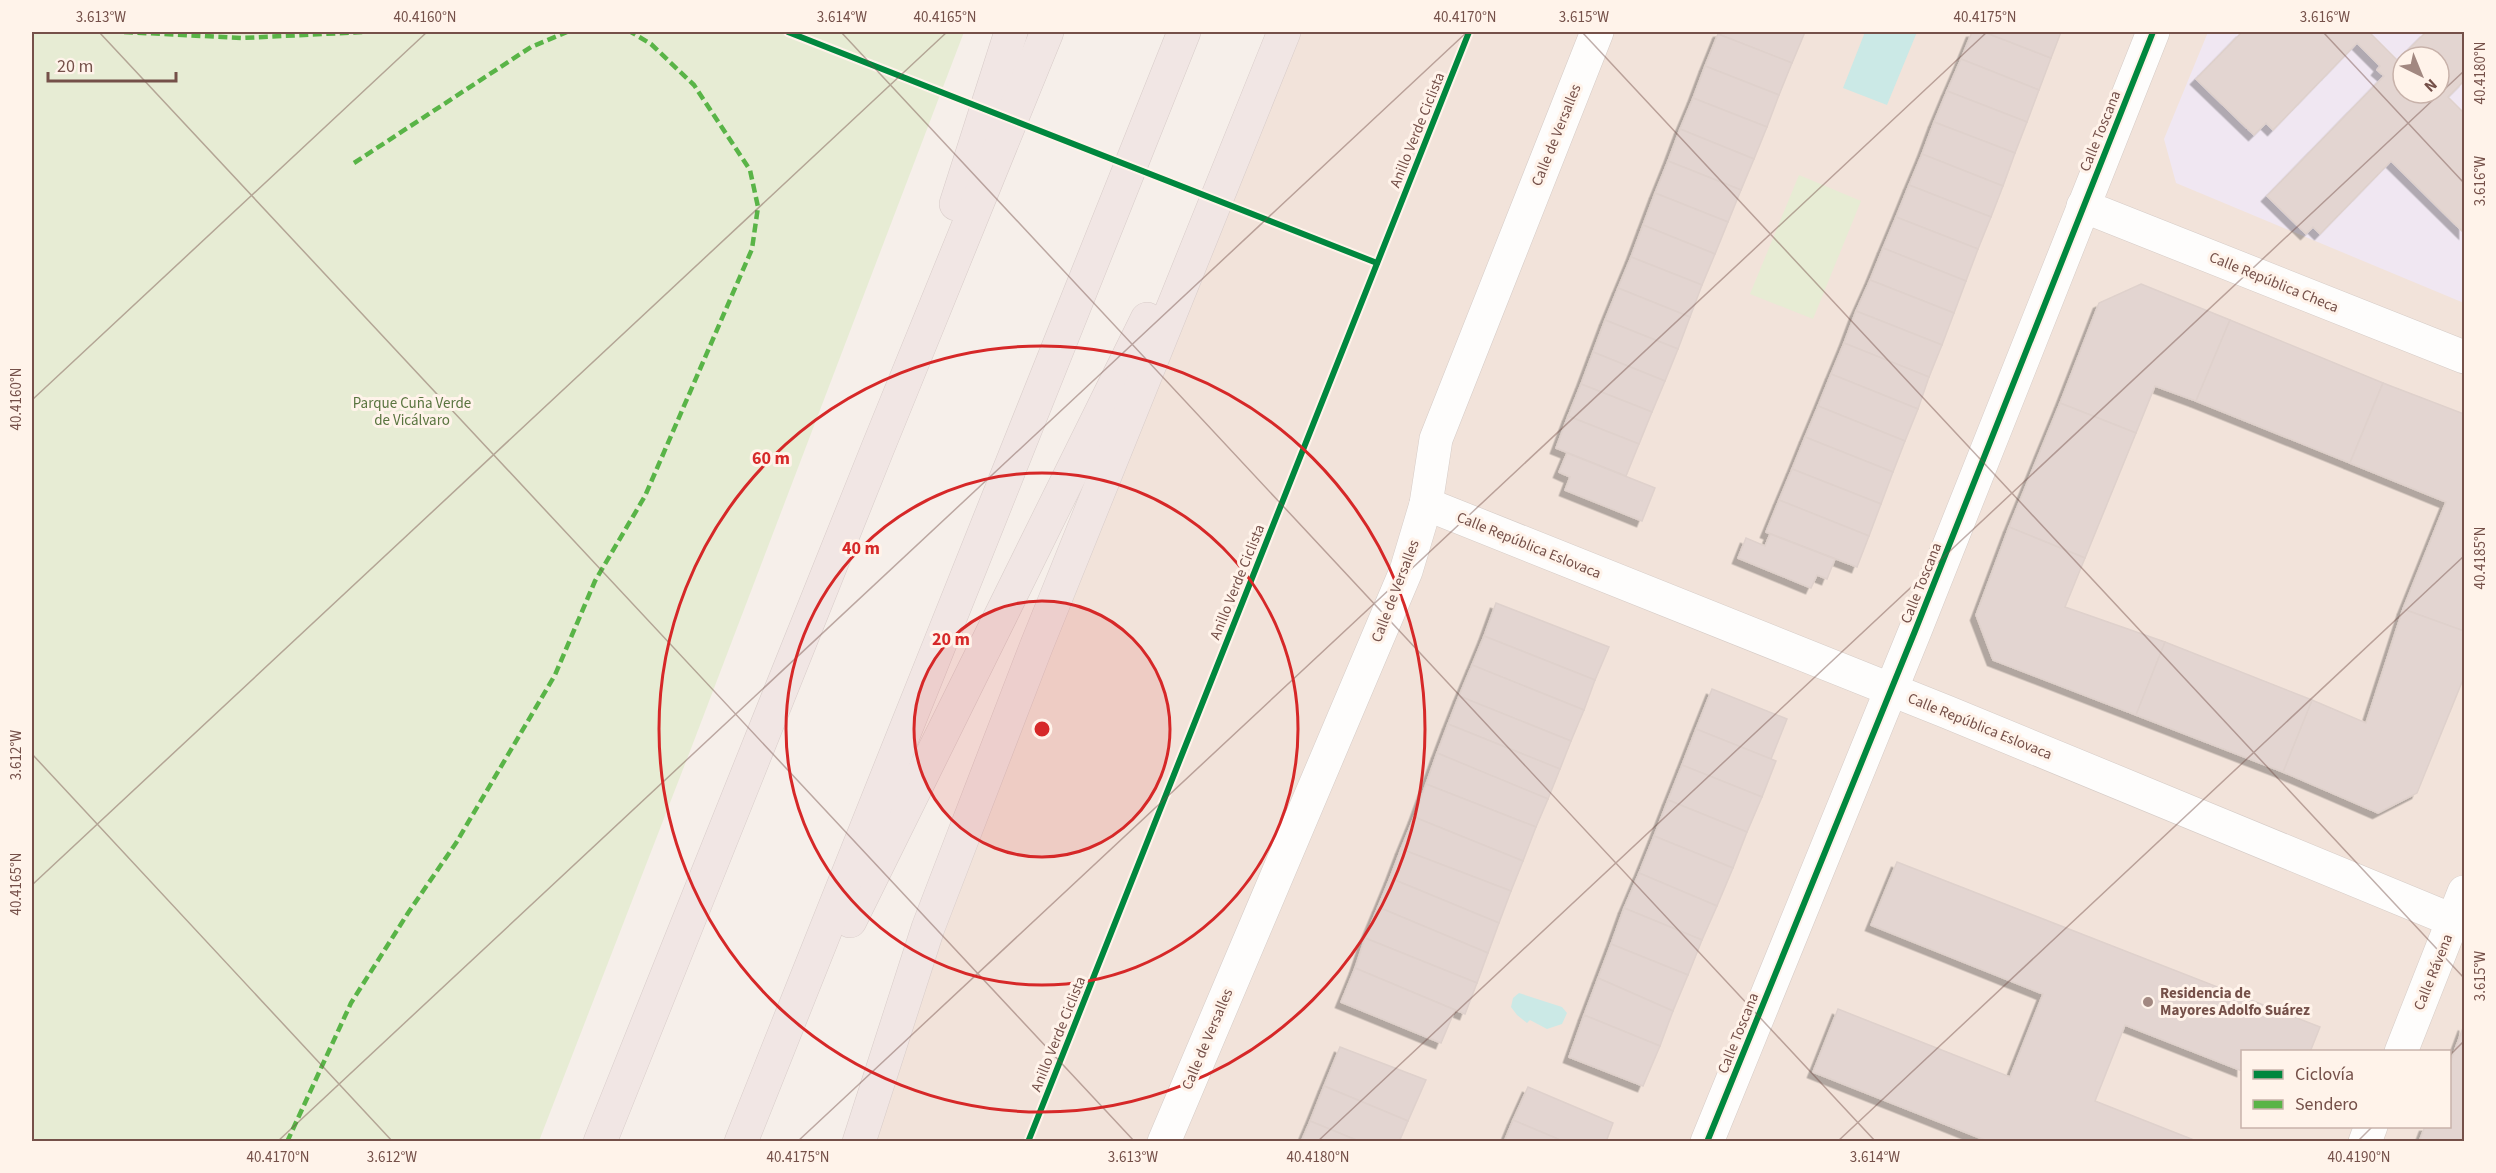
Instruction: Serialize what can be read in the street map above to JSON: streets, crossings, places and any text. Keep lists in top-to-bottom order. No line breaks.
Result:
{"streets":{"street":["Calle Toscana","Calle de Versalles","Calle República Checa","Calle República Eslovaca","Calle Rávena"],"cycle path":["Anillo Verde Ciclista"]},"crossings":[["Calle Toscana","Calle República Checa"],["Calle Toscana","Calle República Eslovaca"],["Calle de Versalles","Calle República Eslovaca"],["Calle República Eslovaca","Calle Rávena"]],"parks":["Parque Cuña Verde de Vicálvaro"],"places":["Residencia de Mayores Adolfo Suárez"],"legend":["Ciclovía","Sendero"],"scale_bar":"20 m","north":"bottom right","coordinates":["3.613°W","40.4160°N","3.614°W","40.4165°N","40.4170°N","3.615°W","40.4175°N","3.616°W","40.4180°N","40.4185°N","3.612°W","40.4190°N"],"rings":["60 m","40 m","20 m"]}
